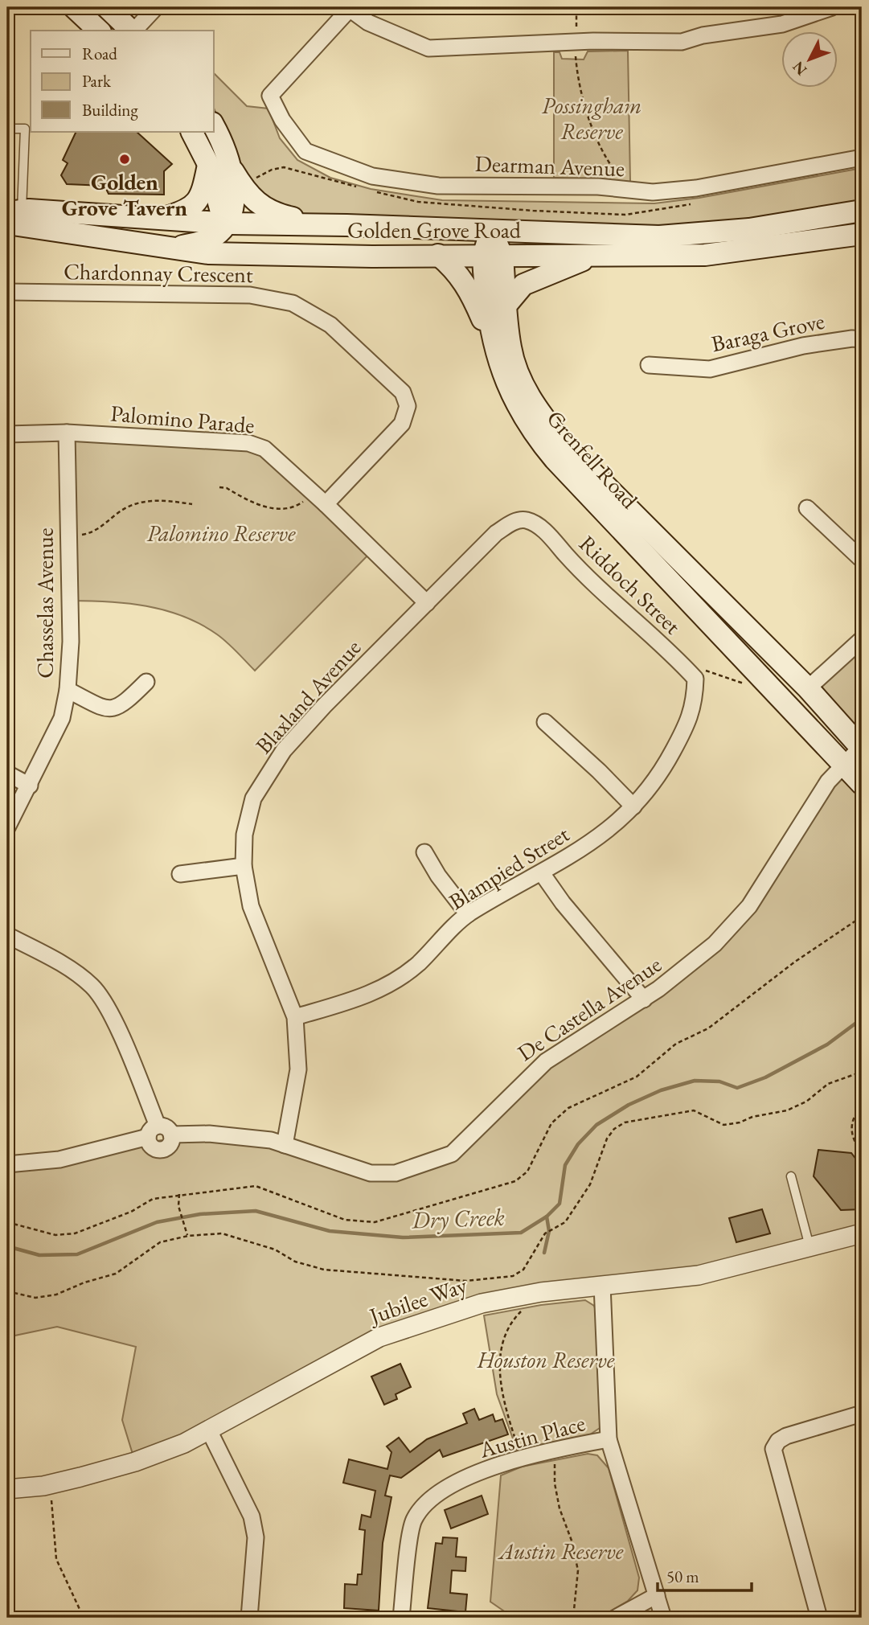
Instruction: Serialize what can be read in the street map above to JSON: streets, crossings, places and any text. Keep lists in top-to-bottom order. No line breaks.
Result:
{"streets":{"main road":["Golden Grove Road","Grenfell Road"],"street":["Dearman Avenue","Chardonnay Crescent","Baraga Grove","Palomino Parade","Riddoch Street","Chasselas Avenue","Blaxland Avenue","Blampied Street","De Castella Avenue","Jubilee Way","Austin Place"]},"crossings":[["Golden Grove Road","Grenfell Road"],["Chardonnay Crescent","Palomino Parade"],["Palomino Parade","Chasselas Avenue"],["Palomino Parade","Blaxland Avenue"],["Grenfell Road","De Castella Avenue"],["Riddoch Street","Blaxland Avenue"],["Riddoch Street","Blampied Street"],["Blaxland Avenue","Blampied Street"],["Blaxland Avenue","De Castella Avenue"]],"water":["Dry Creek"],"parks":["Possingham Reserve","Palomino Reserve","Houston Reserve","Austin Reserve"],"places":["Golden Grove Tavern"],"legend":["Road","Park","Building"],"scale_bar":"50 m","north":"bottom left"}
